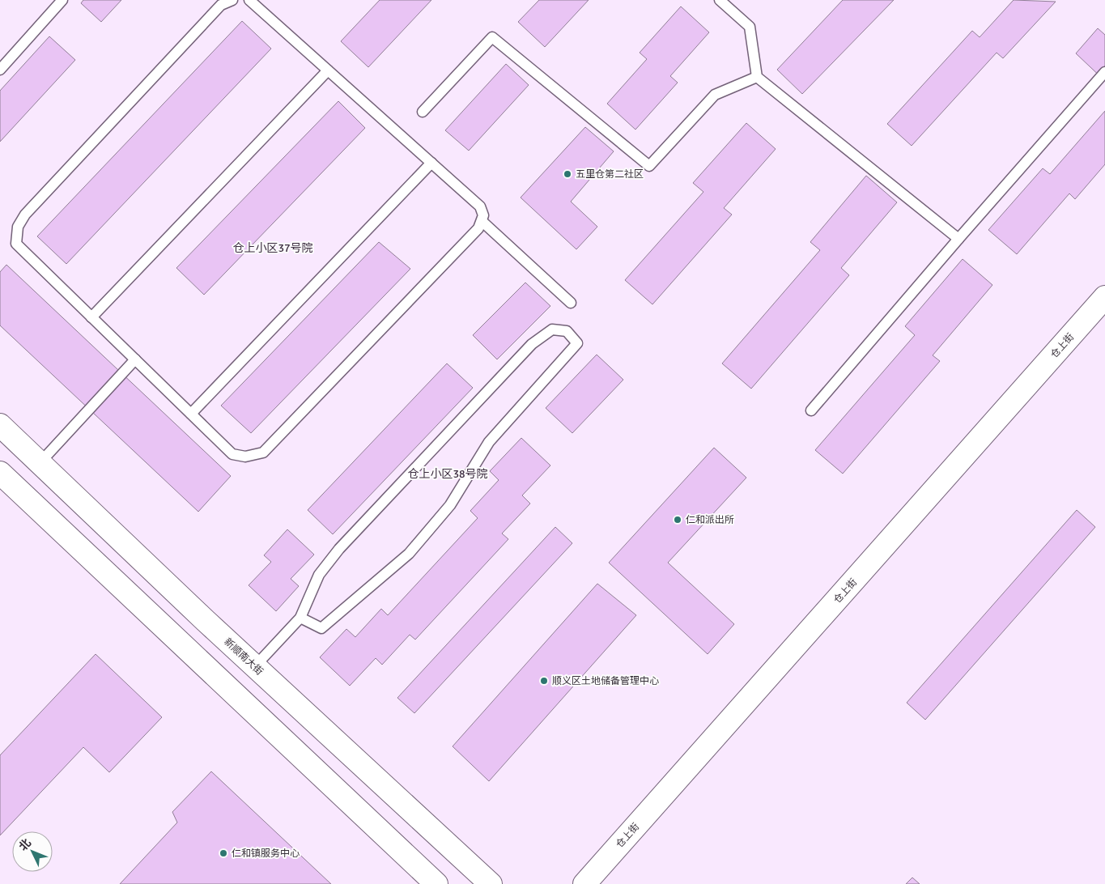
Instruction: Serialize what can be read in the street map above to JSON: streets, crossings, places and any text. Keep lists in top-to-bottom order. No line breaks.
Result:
{"streets":{"main road":["仓上街","新顺南大街"]},"districts":["仓上小区37号院","仓上小区38号院"],"places":["五里仓第二社区","仁和派出所","顺义区土地储备管理中心","仁和镇服务中心"],"north":"top left"}
